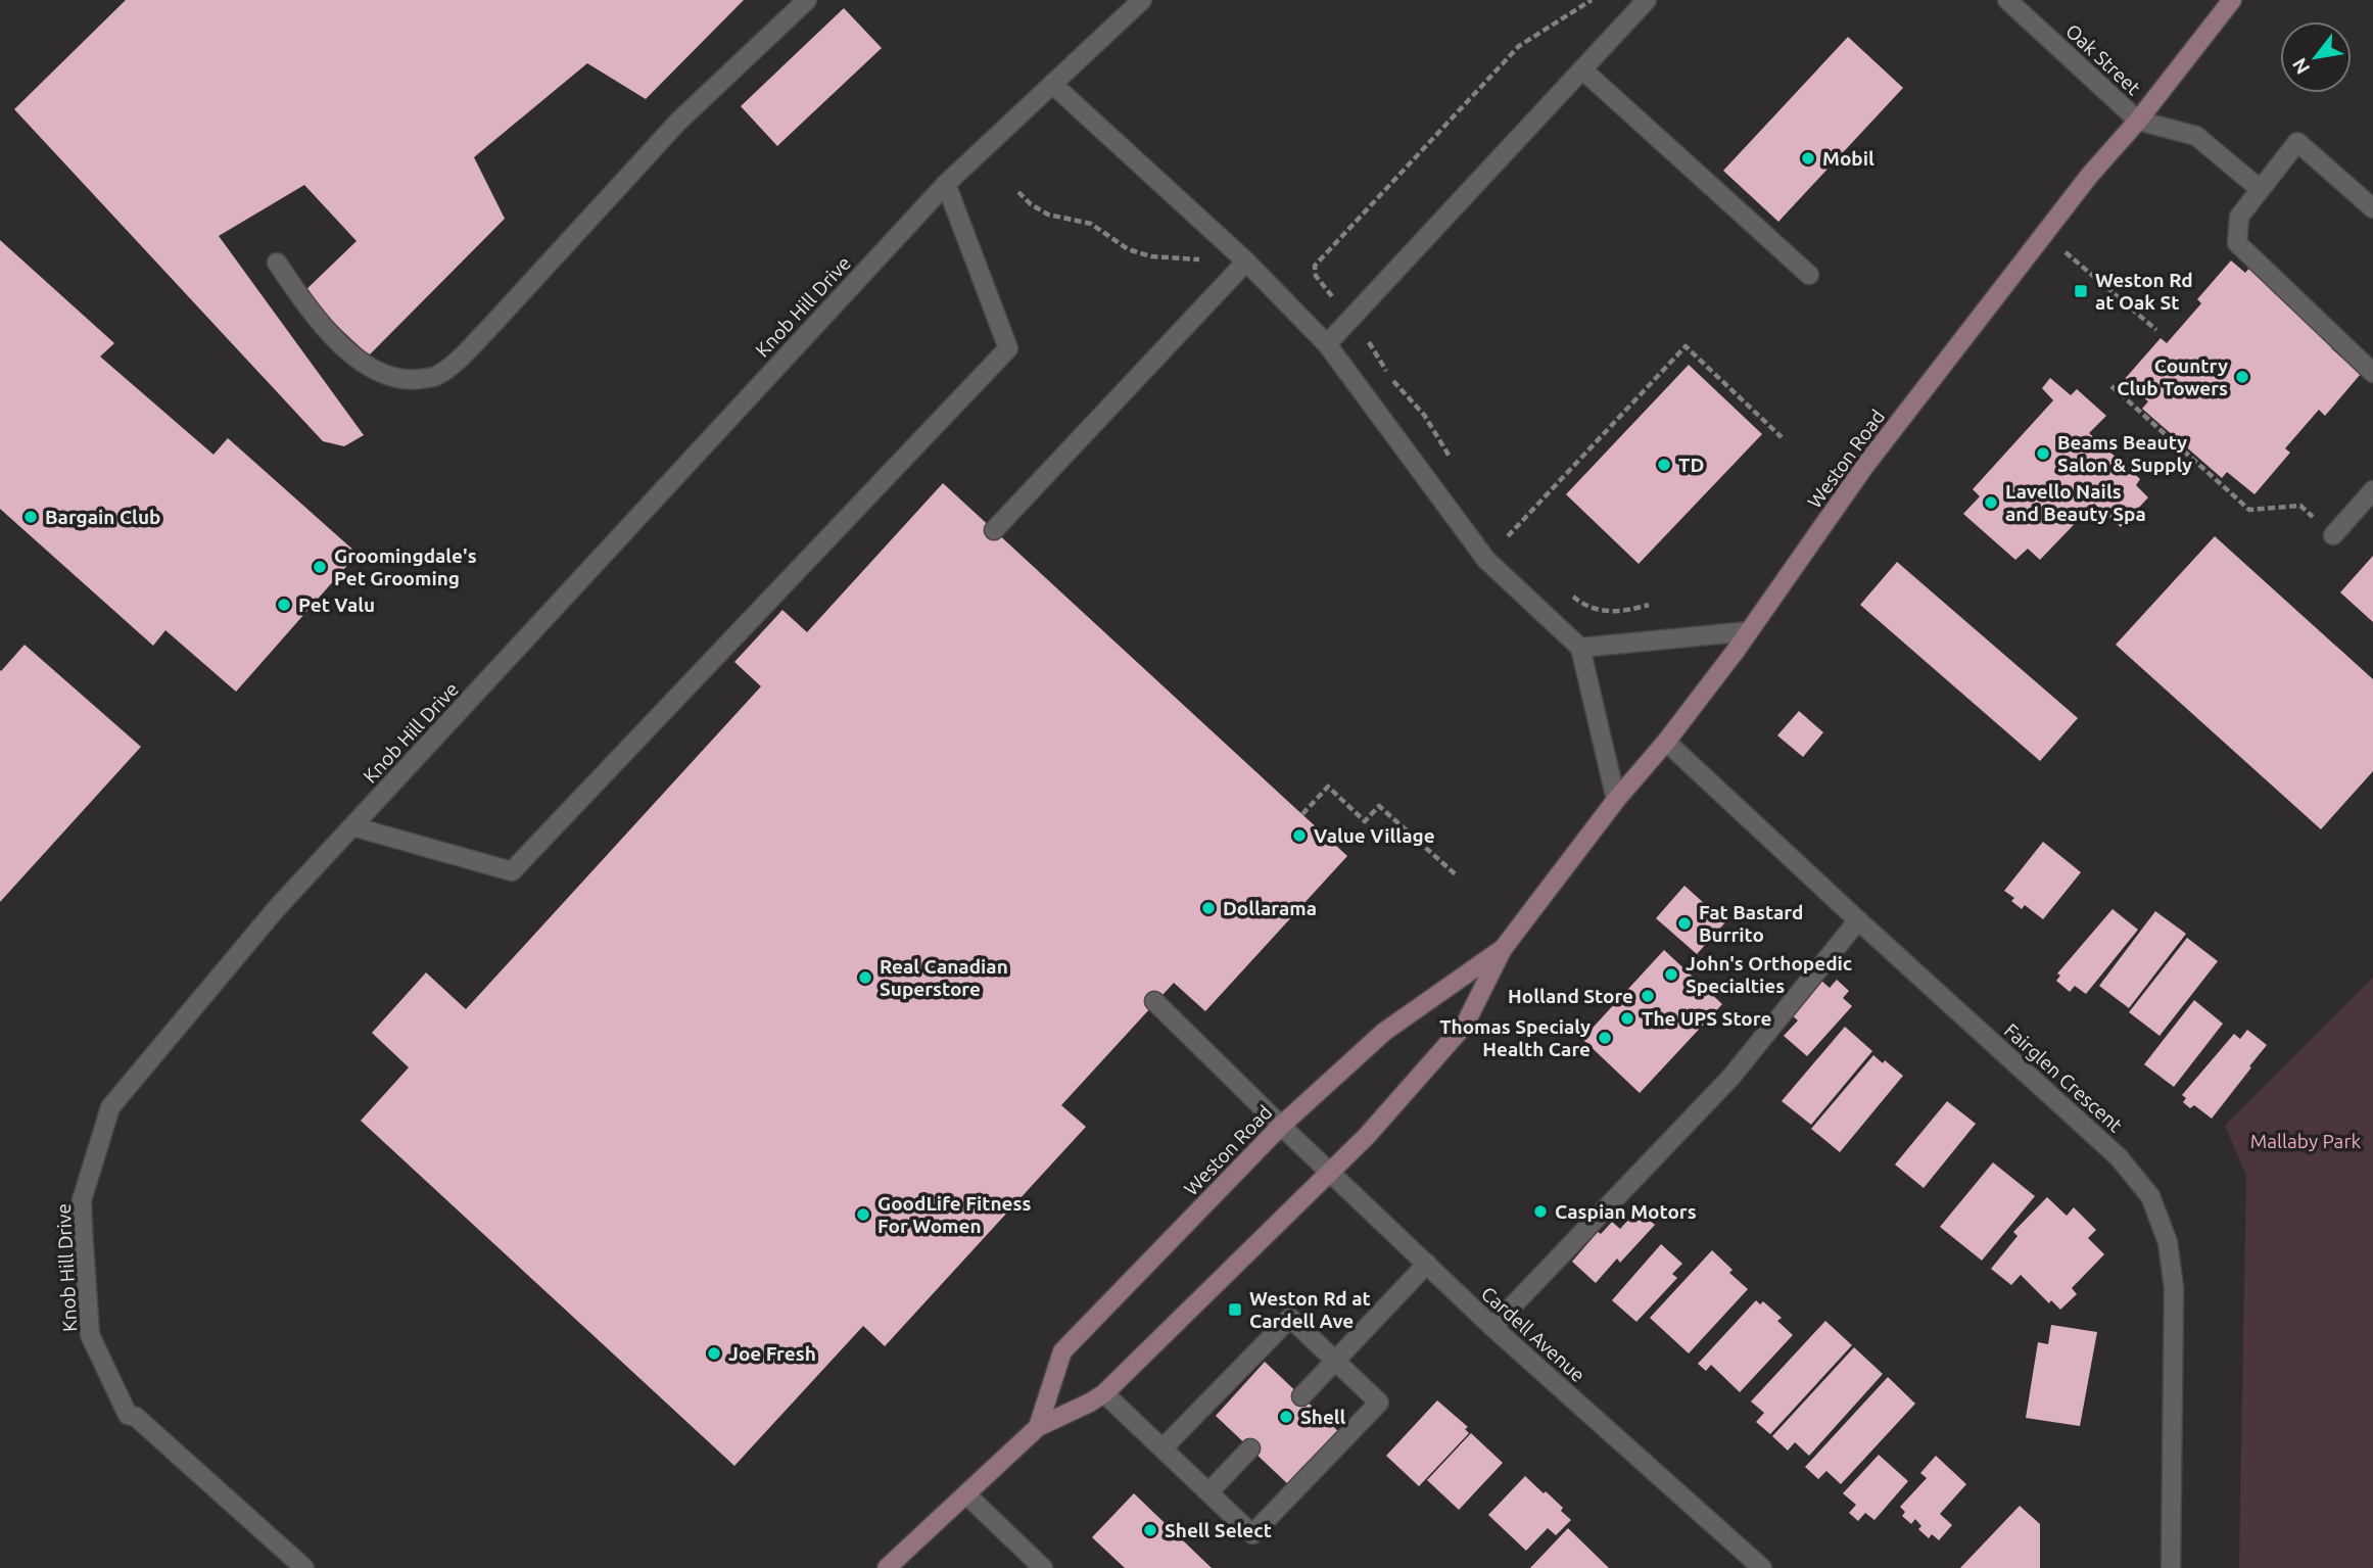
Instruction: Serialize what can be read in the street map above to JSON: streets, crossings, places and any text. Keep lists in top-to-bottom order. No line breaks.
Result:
{"streets":{"main road":["Weston Road"],"street":["Oak Street","Knob Hill Drive","Fairglen Crescent","Cardell Avenue"]},"crossings":[["Oak Street","Weston Road"],["Weston Road","Fairglen Crescent"],["Weston Road","Cardell Avenue"]],"parks":["Mallaby Park"],"places":{"other":["Mobil","Country Club Towers","Beams Beauty Salon & Supply","TD","Lavello Nails and Beauty Spa","Bargain Club","Groomingdale's Pet Grooming","Pet Valu","Value Village","Dollarama","Fat Bastard Burrito","John's Orthopedic Specialties","Real Canadian Superstore","Holland Store","The UPS Store","Thomas Specialy Health Care","Caspian Motors","GoodLife Fitness For Women","Joe Fresh","Shell","Shell Select"],"transit":["Weston Rd at Oak St","Weston Rd at Cardell Ave"]},"north":"bottom left"}
